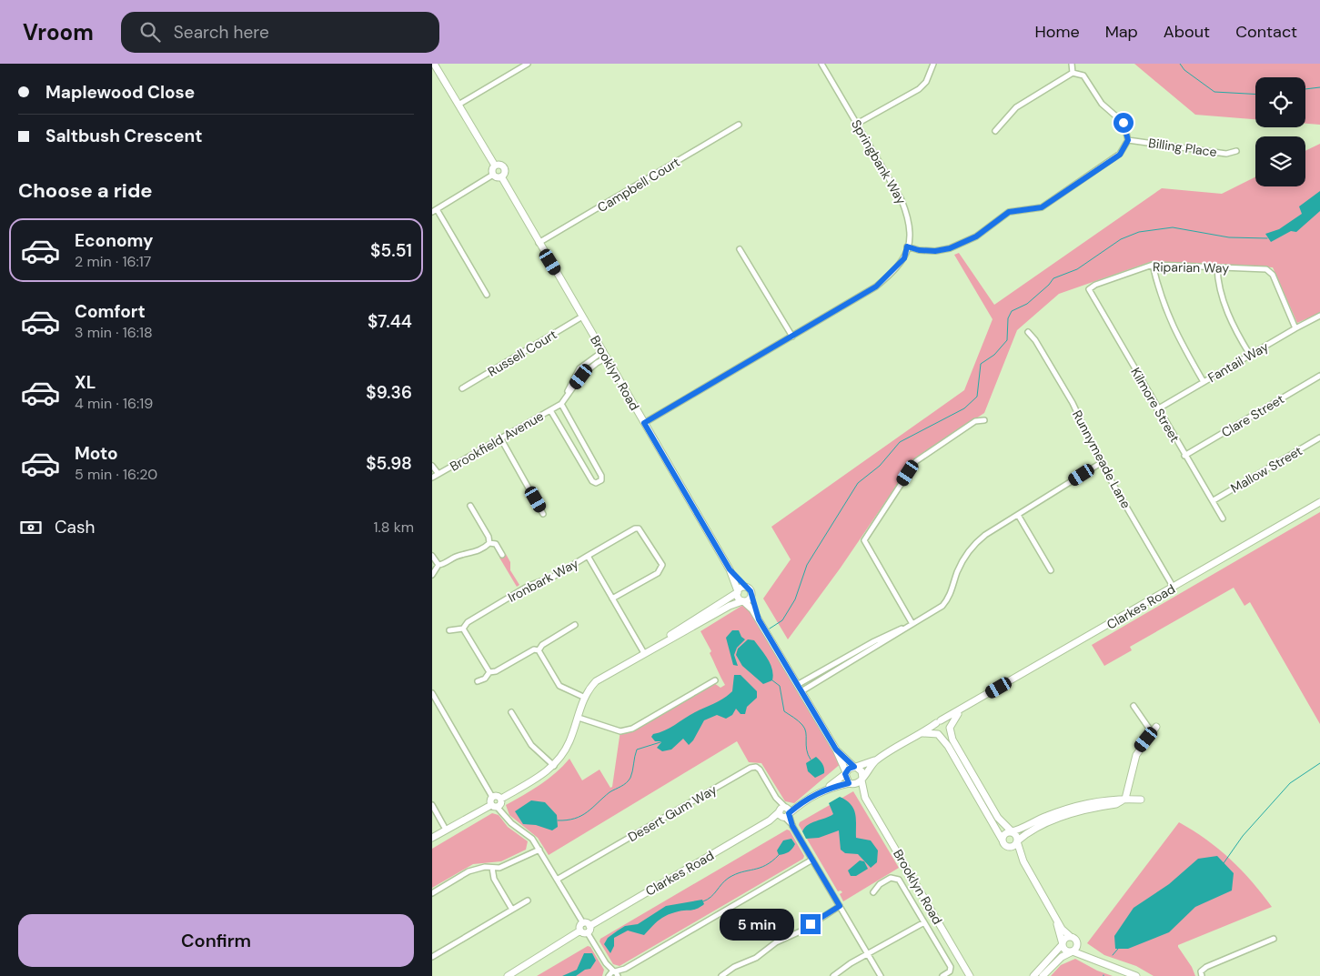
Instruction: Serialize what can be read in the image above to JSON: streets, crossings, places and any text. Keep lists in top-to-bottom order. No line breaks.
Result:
{"streets":{"street":["Billing Place","Springbank Way","Campbell Court","Riparian Way","Russell Court","Fantail Way","Brooklyn Road","Kilmore Street","Clare Street","Brookfield Avenue","Runnymeade Lane","Mallow Street","Ironbark Way","Clarkes Road","Desert Gum Way"]},"crossings":[["Springbank Way","Brooklyn Road"],["Campbell Court","Brooklyn Road"],["Riparian Way","Fantail Way"],["Riparian Way","Kilmore Street"],["Russell Court","Brooklyn Road"],["Fantail Way","Kilmore Street"],["Brooklyn Road","Brookfield Avenue"],["Brooklyn Road","Clarkes Road"],["Kilmore Street","Clare Street"],["Kilmore Street","Mallow Street"],["Runnymeade Lane","Clarkes Road"],["Clarkes Road","Desert Gum Way"]],"page":{"header":"Vroom","search":"Search here","nav":["Home","Map","About","Contact"],"banner":["Maplewood Close","Saltbush Crescent"],"heading":"Choose a ride","list":[{"name":"Economy","note":"2 min · 16:17","value":"$5.51"},{"name":"Comfort","note":"3 min · 16:18","value":"$7.44"},{"name":"XL","note":"4 min · 16:19","value":"$9.36"},{"name":"Moto","note":"5 min · 16:20","value":"$5.98"}],"pay":["Cash","1.8 km"],"buttons":"Confirm","bubble":"5 min"}}
